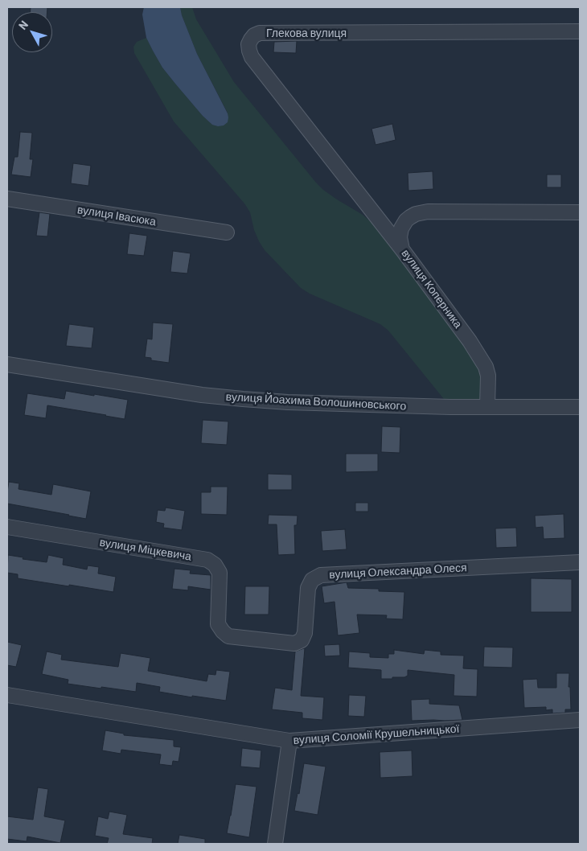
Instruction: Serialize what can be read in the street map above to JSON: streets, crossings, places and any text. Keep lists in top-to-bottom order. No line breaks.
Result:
{"streets":{"street":["Глекова вулиця","вулиця Івасюка","вулиця Коперника","вулиця Йоахима Волошиновського","вулиця Міцкевича","вулиця Олександра Олеся","вулиця Соломії Крушельницької"]},"crossings":[["Глекова вулиця","вулиця Коперника"],["вулиця Коперника","вулиця Йоахима Волошиновського"],["вулиця Міцкевича","вулиця Олександра Олеся"]],"north":"top left"}
